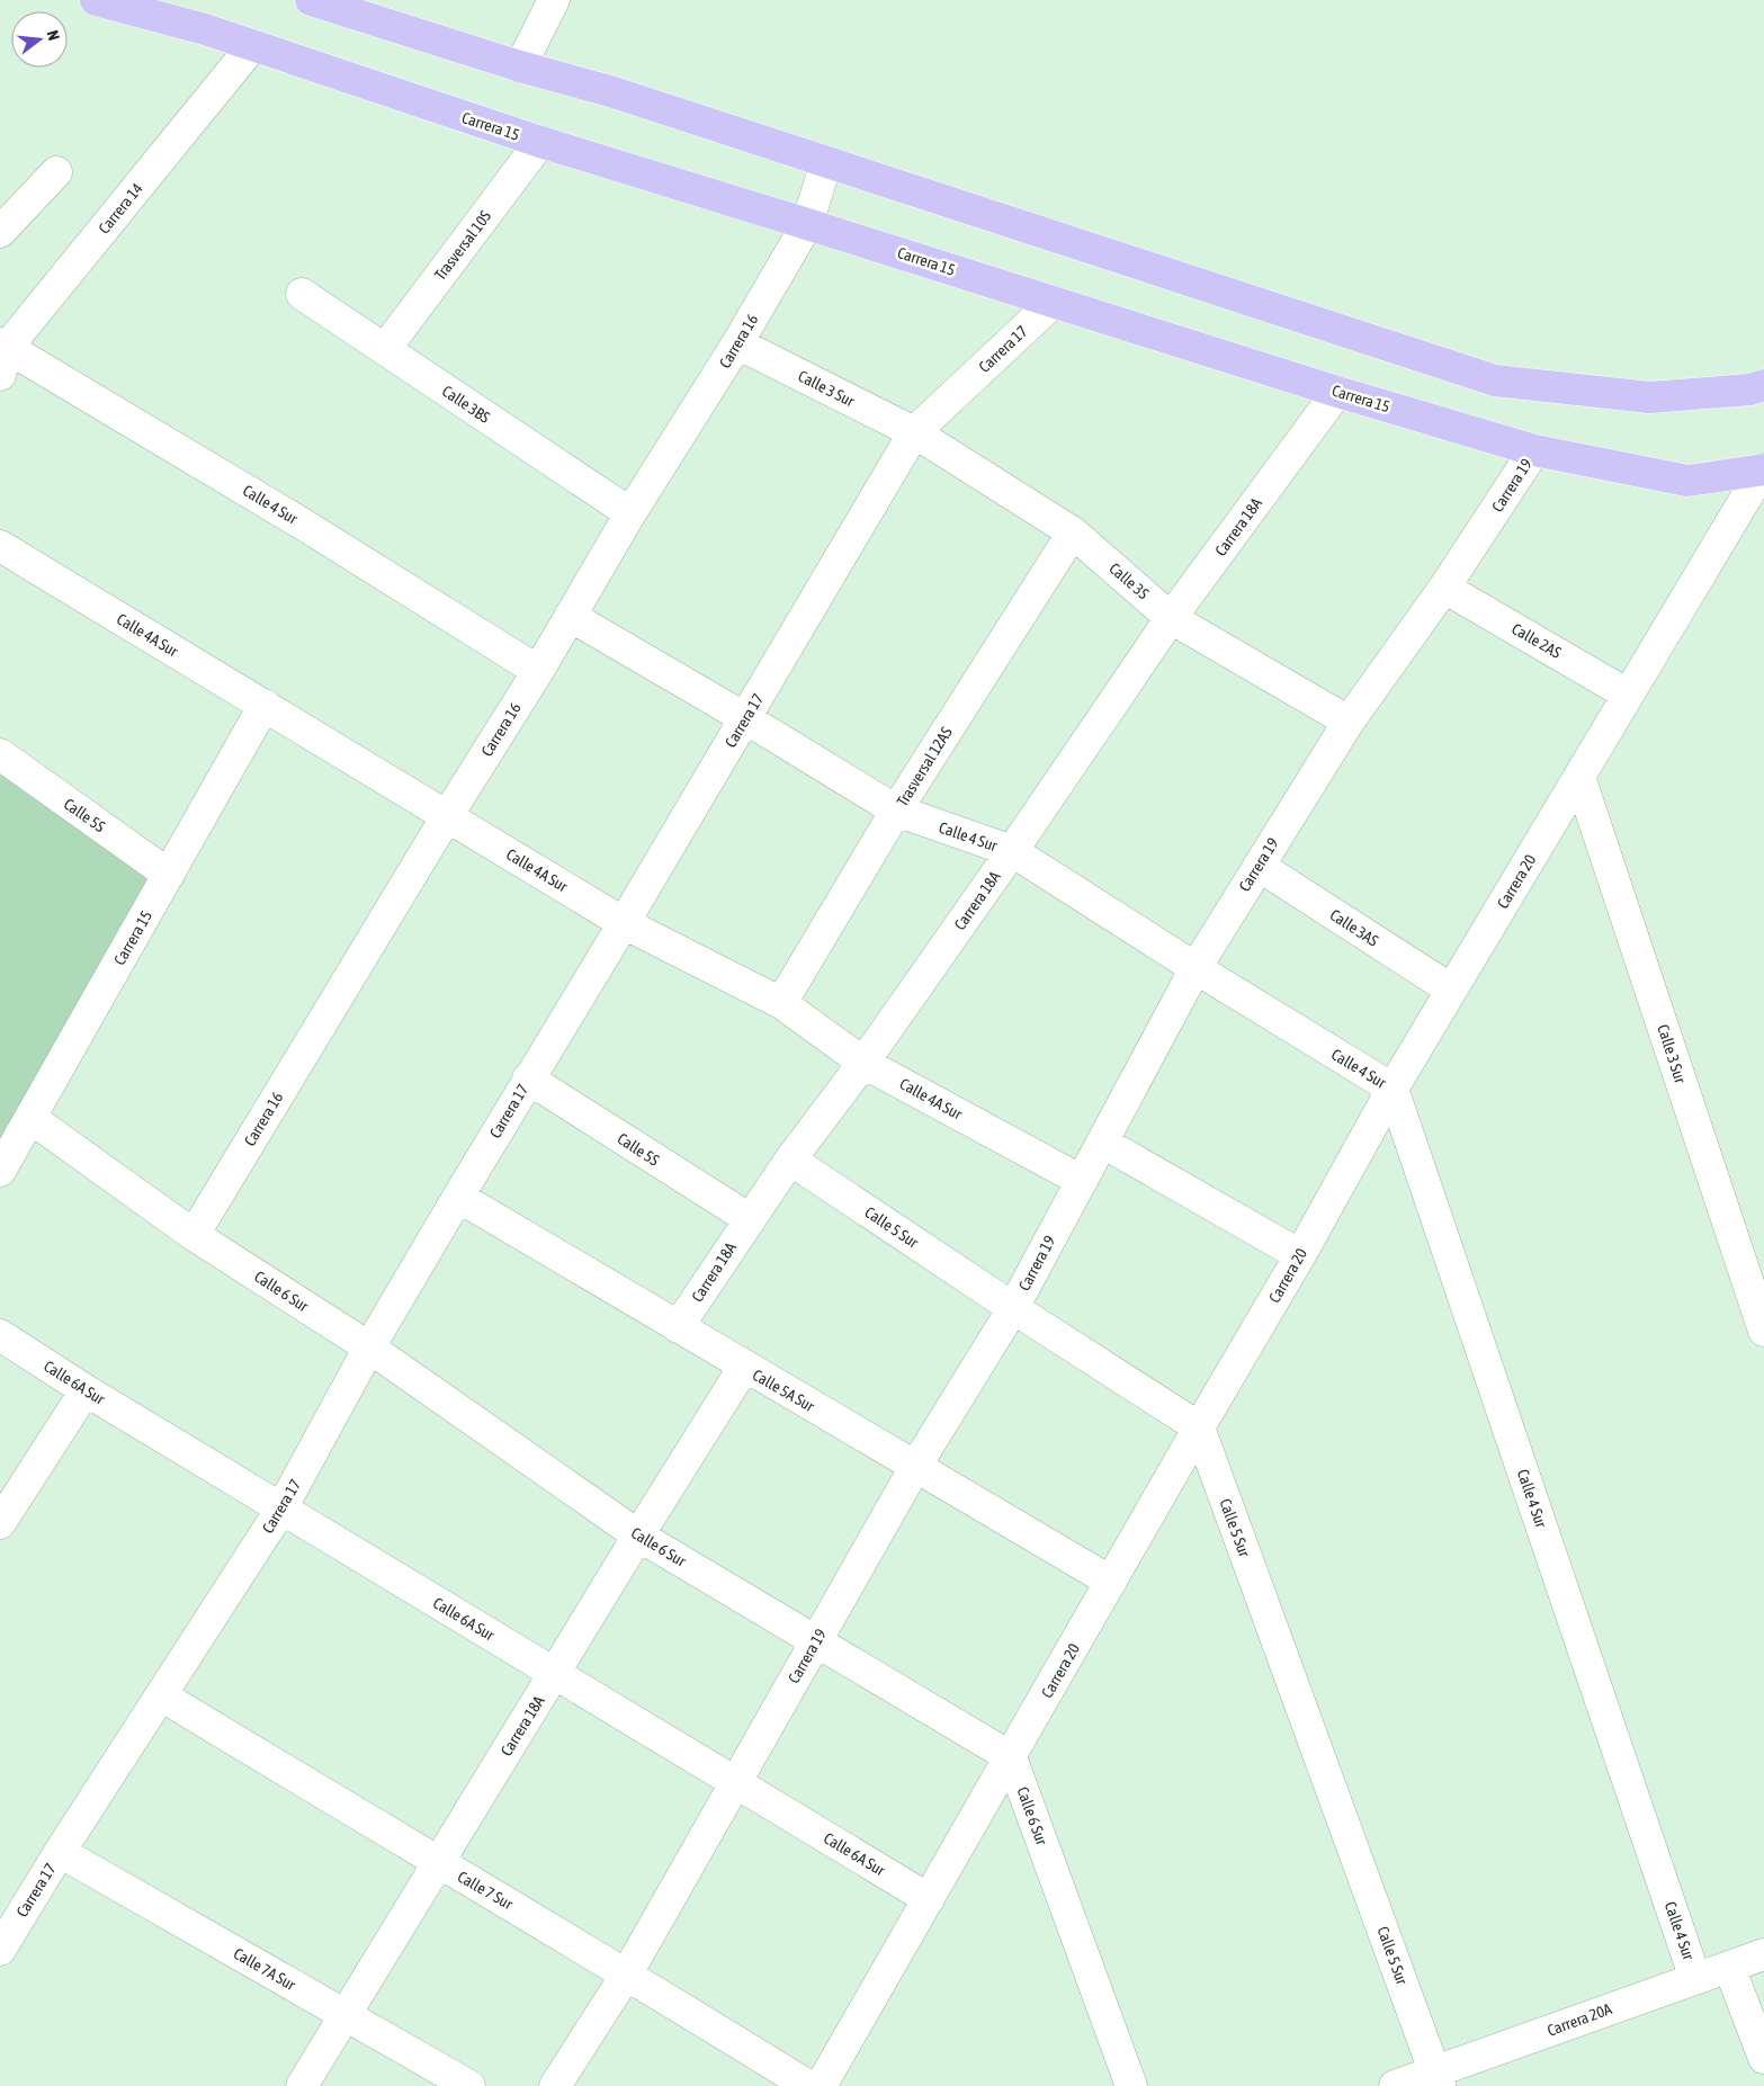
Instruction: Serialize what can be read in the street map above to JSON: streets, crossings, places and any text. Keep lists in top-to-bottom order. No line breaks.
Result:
{"streets":{"main road":["Carrera 15"],"street":["Carrera 14","Trasversal 10S","Carrera 16","Carrera 17","Calle 3 Sur","Calle 3BS","Carrera 19","Calle 4 Sur","Carrera 18A","Calle 3S","Calle 4A Sur","Calle 2AS","Trasversal 12AS","Calle 5S","Carrera 20","Calle 3AS","Calle 5 Sur","Calle 6 Sur","Calle 6A Sur","Calle 5A Sur","Calle 7 Sur","Calle 7A Sur","Carrera 20A"]},"crossings":[["Carrera 15","Carrera 14"],["Carrera 15","Trasversal 10S"],["Carrera 15","Carrera 16"],["Carrera 15","Carrera 17"],["Carrera 15","Carrera 19"],["Carrera 15","Carrera 18A"],["Carrera 15","Calle 4A Sur"],["Carrera 15","Calle 5S"],["Carrera 15","Carrera 20"],["Carrera 15","Calle 6 Sur"],["Carrera 14","Calle 4 Sur"],["Trasversal 10S","Calle 3BS"],["Carrera 16","Calle 3 Sur"],["Carrera 16","Calle 3BS"],["Carrera 16","Calle 4 Sur"],["Carrera 16","Calle 4A Sur"],["Carrera 16","Calle 6 Sur"],["Carrera 17","Calle 3 Sur"],["Carrera 17","Calle 4 Sur"],["Carrera 17","Calle 3S"],["Carrera 17","Calle 4A Sur"],["Carrera 17","Calle 5S"],["Carrera 17","Calle 6 Sur"],["Carrera 17","Calle 6A Sur"],["Carrera 17","Calle 5A Sur"],["Carrera 17","Calle 7 Sur"],["Carrera 17","Calle 7A Sur"],["Calle 3 Sur","Calle 3S"],["Calle 3 Sur","Carrera 20"],["Carrera 19","Calle 4 Sur"],["Carrera 19","Calle 3S"],["Carrera 19","Calle 4A Sur"],["Carrera 19","Calle 2AS"],["Carrera 19","Calle 3AS"],["Carrera 19","Calle 5 Sur"],["Carrera 19","Calle 6 Sur"],["Carrera 19","Calle 6A Sur"],["Carrera 19","Calle 5A Sur"],["Carrera 19","Calle 7 Sur"],["Calle 4 Sur","Carrera 18A"],["Calle 4 Sur","Trasversal 12AS"],["Calle 4 Sur","Carrera 20"],["Calle 4 Sur","Carrera 20A"],["Carrera 18A","Calle 3S"],["Carrera 18A","Calle 4A Sur"],["Carrera 18A","Calle 5S"],["Carrera 18A","Calle 5 Sur"],["Carrera 18A","Calle 6 Sur"],["Carrera 18A","Calle 6A Sur"],["Carrera 18A","Calle 5A Sur"],["Carrera 18A","Calle 7 Sur"],["Carrera 18A","Calle 7A Sur"],["Calle 3S","Trasversal 12AS"],["Calle 4A Sur","Trasversal 12AS"],["Calle 2AS","Carrera 20"],["Carrera 20","Calle 3AS"],["Carrera 20","Calle 5 Sur"],["Carrera 20","Calle 6 Sur"],["Carrera 20","Calle 6A Sur"],["Carrera 20","Calle 5A Sur"],["Calle 5 Sur","Carrera 20A"]],"north":"right"}
